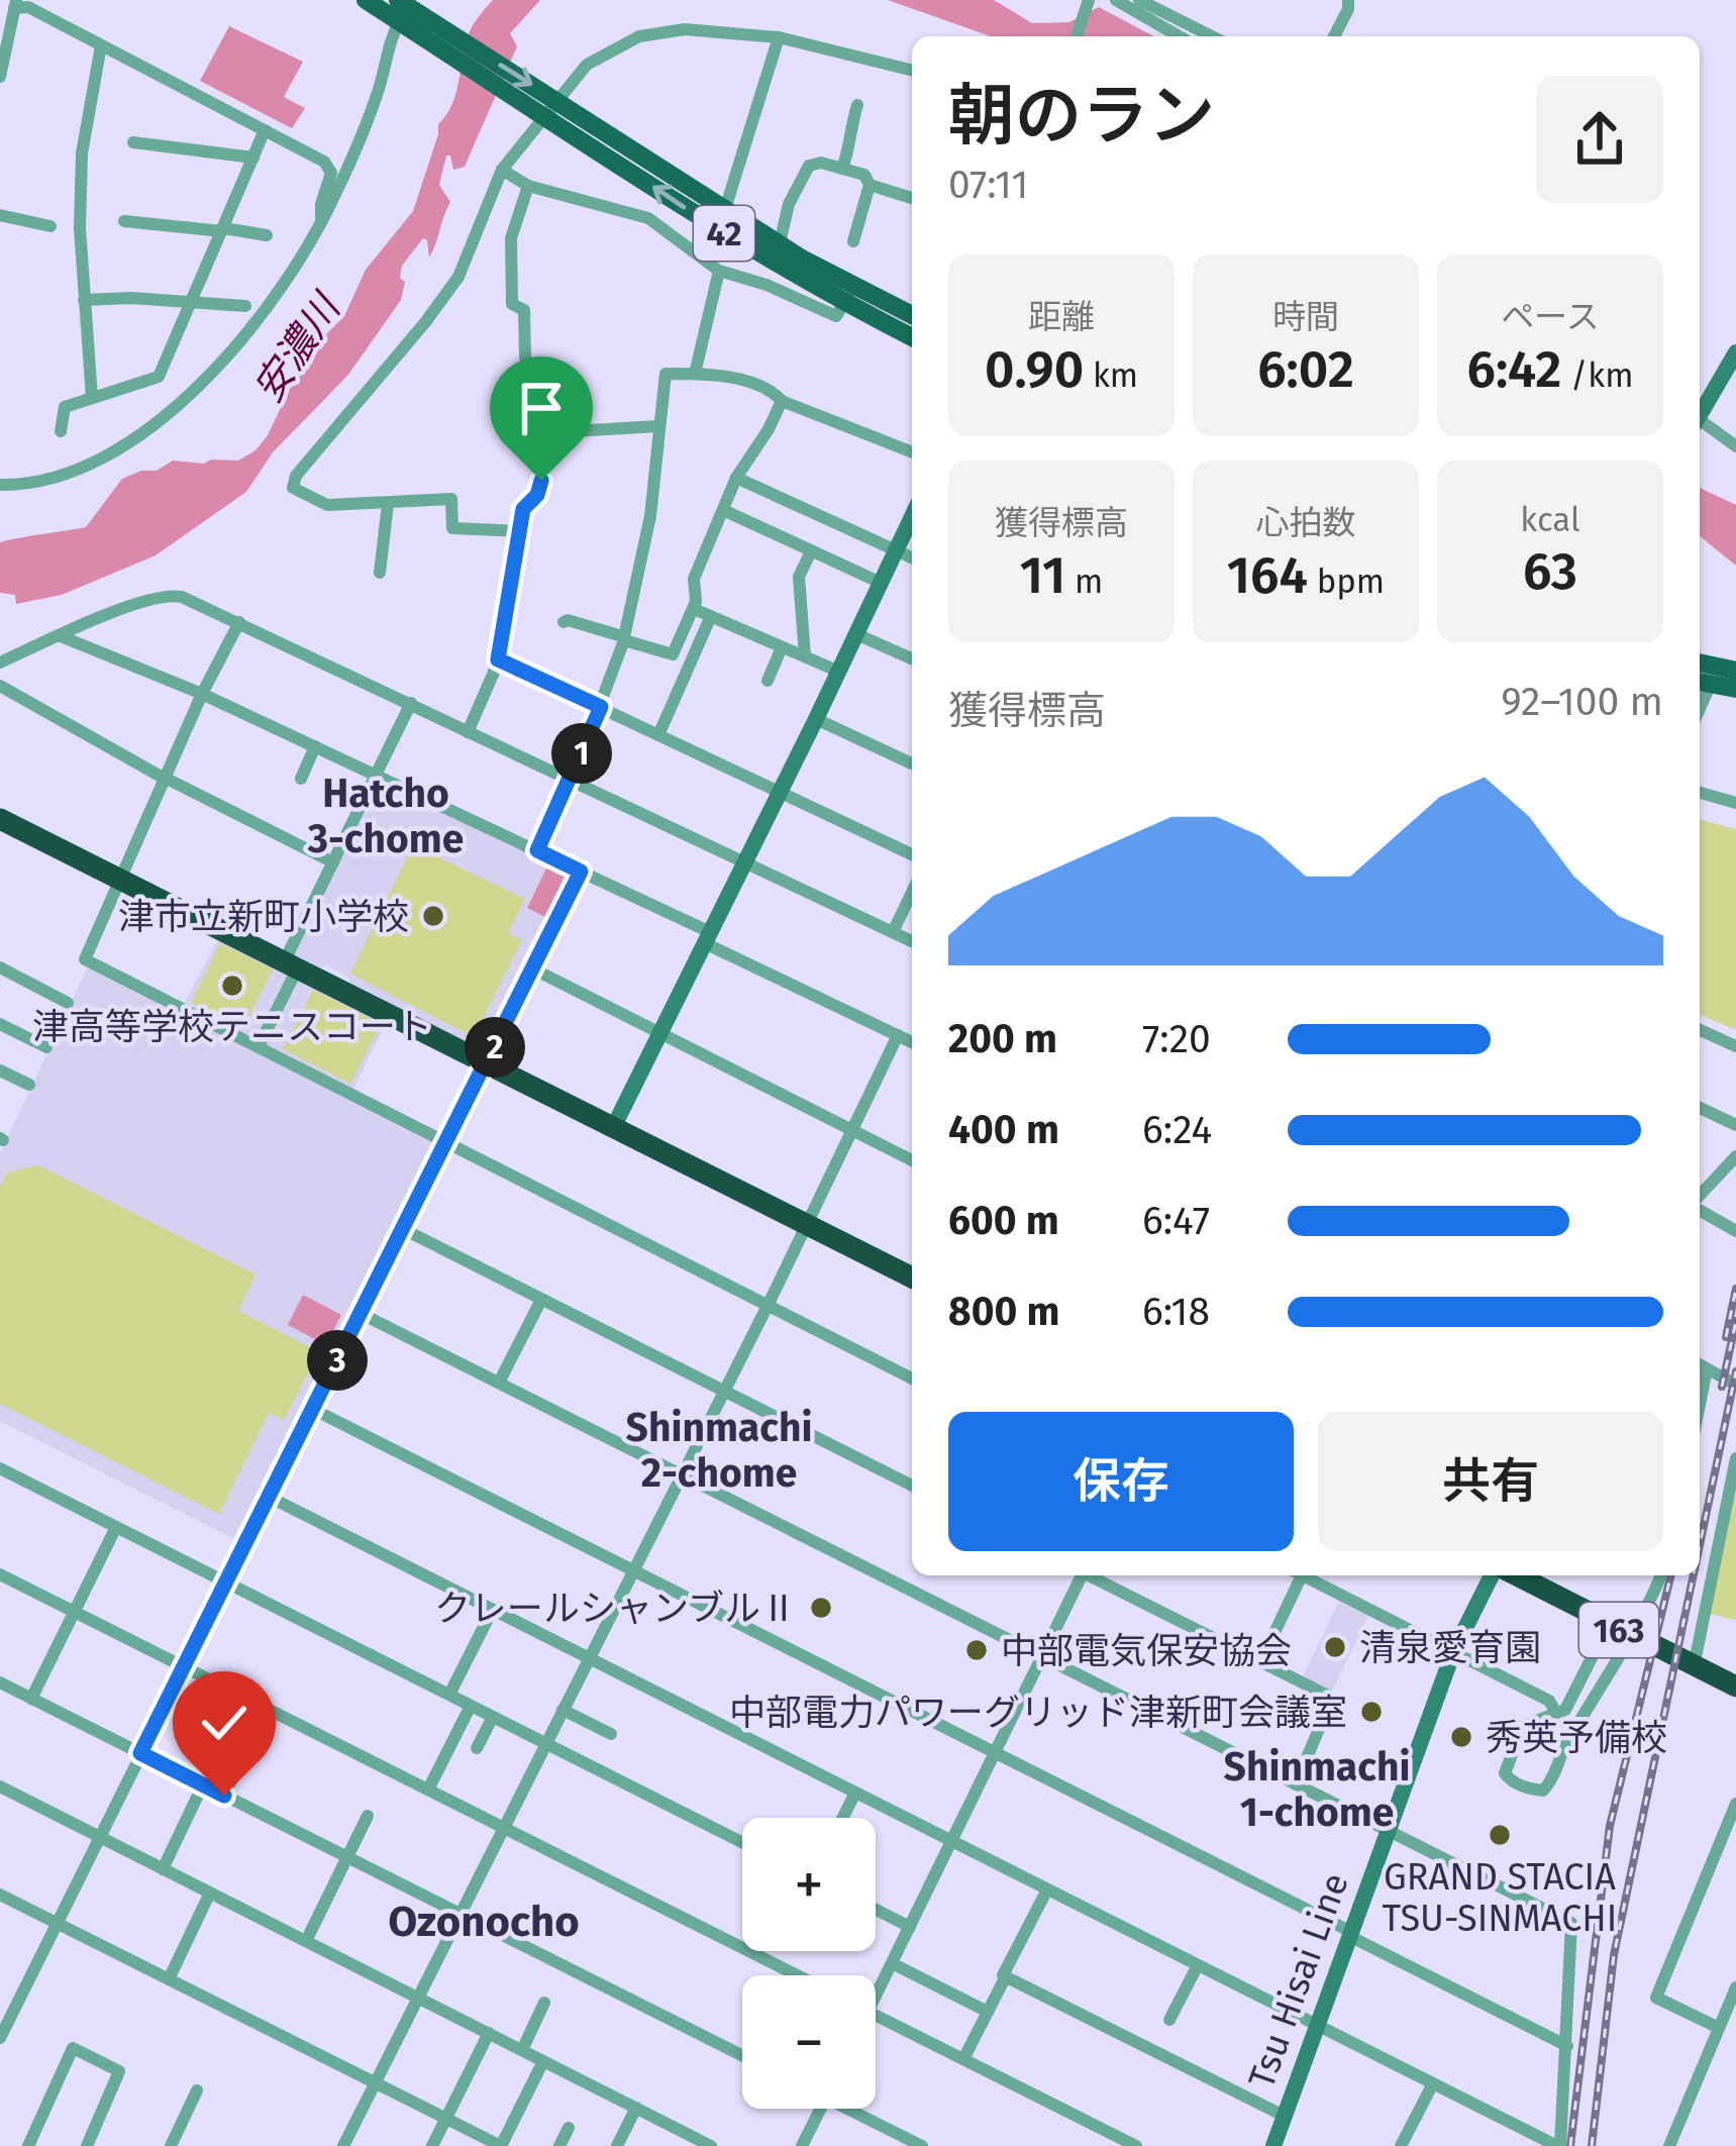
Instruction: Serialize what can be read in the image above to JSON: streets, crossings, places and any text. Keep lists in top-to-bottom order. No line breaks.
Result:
{"streets":{"highway":["163"],"main road":["42","Tsu Hisai Line"]},"districts":["Hatcho 3-chome","Shinmachi 2-chome","Shinmachi 1-chome","Ozonocho"],"water":["安濃川"],"places":["津市立新町小学校","津高等学校テニスコート","クレールシャンブルⅡ","清泉愛育園","中部電気保安協会","中部電力パワーグリッド津新町会議室","秀英予備校","GRAND STACIA TSU-SINMACHI"],"page":{"heading":["朝のラン","07:11"],"stats":[["距離","0.90 km"],["時間","6:02"],["ペース","6:42 /km"],["獲得標高","11 m"],["心拍数","164 bpm"],["kcal","63"]],"chart":["獲得標高","92–100 m"],"pins":["1","2","3"],"list":[{"name":"200 m","note":"7:20"},{"name":"400 m","note":"6:24"},{"name":"600 m","note":"6:47"},{"name":"800 m","note":"6:18"}],"buttons":["保存","共有"],"map_buttons":["+","−"]}}
